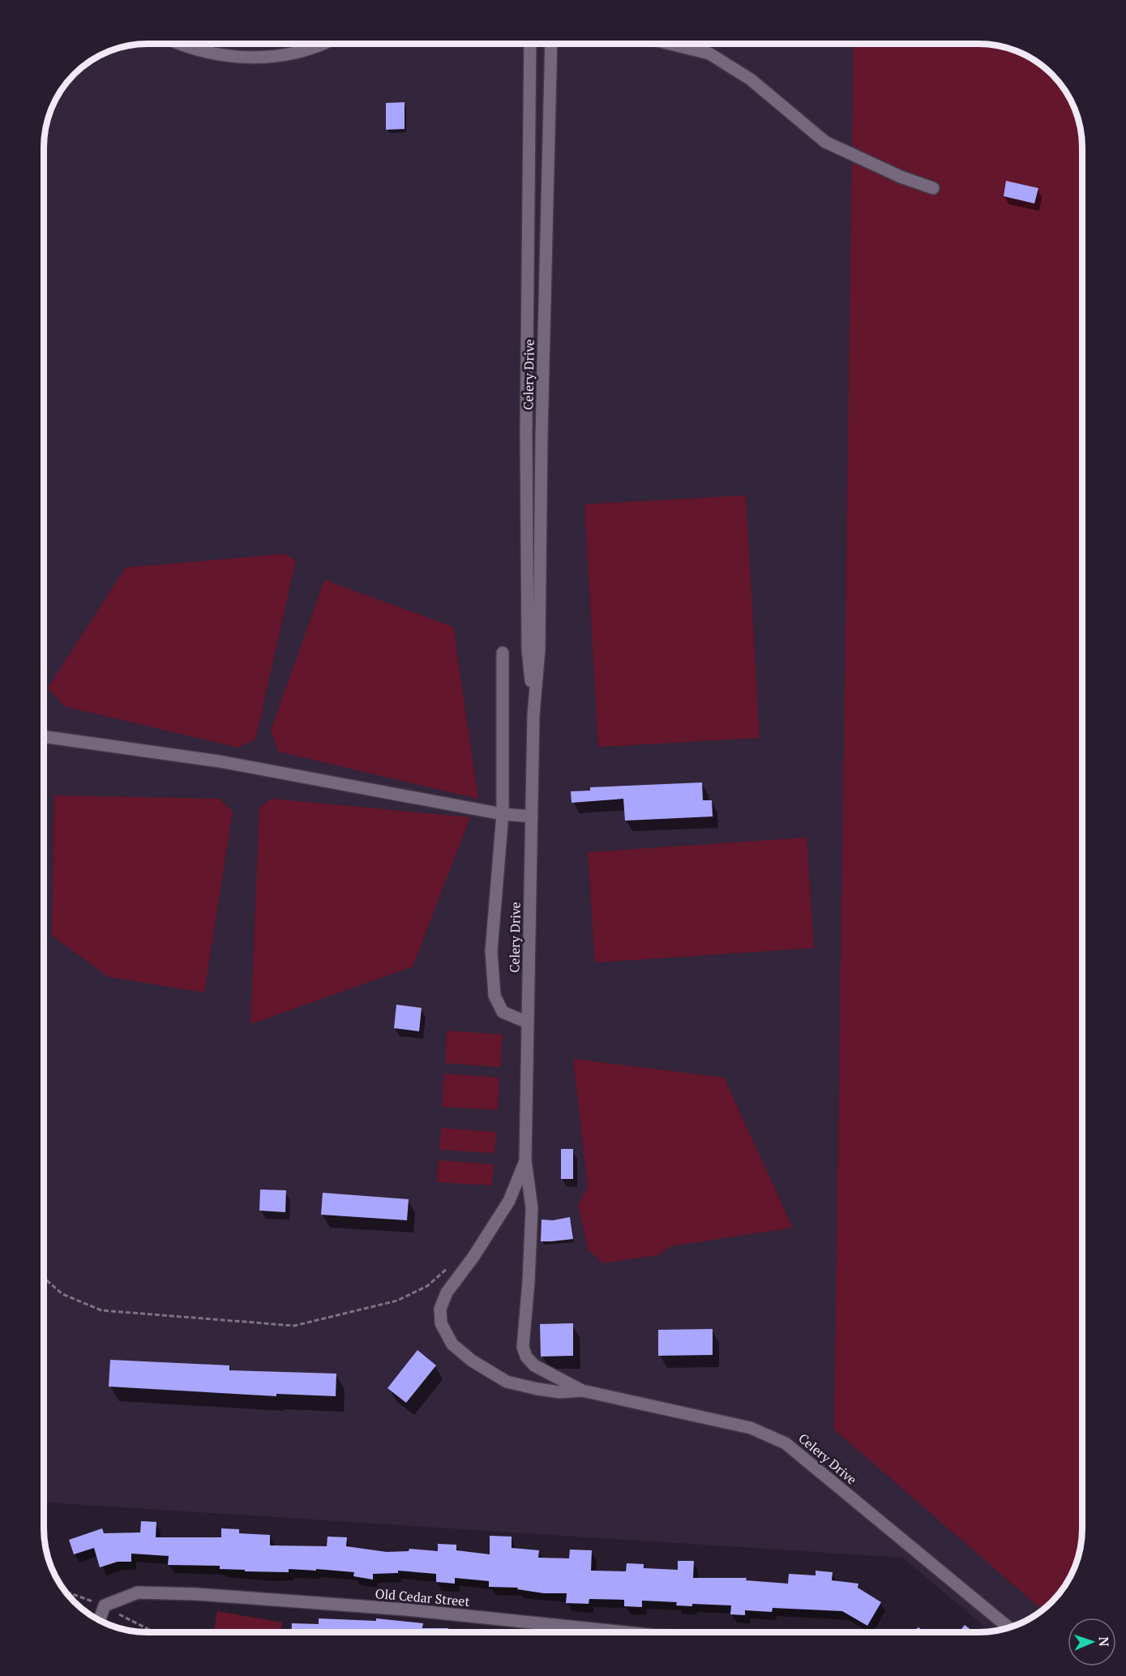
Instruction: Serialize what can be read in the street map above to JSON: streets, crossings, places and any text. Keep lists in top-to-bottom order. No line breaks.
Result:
{"streets":{"street":["Celery Drive","Old Cedar Street"]},"north":"right"}
